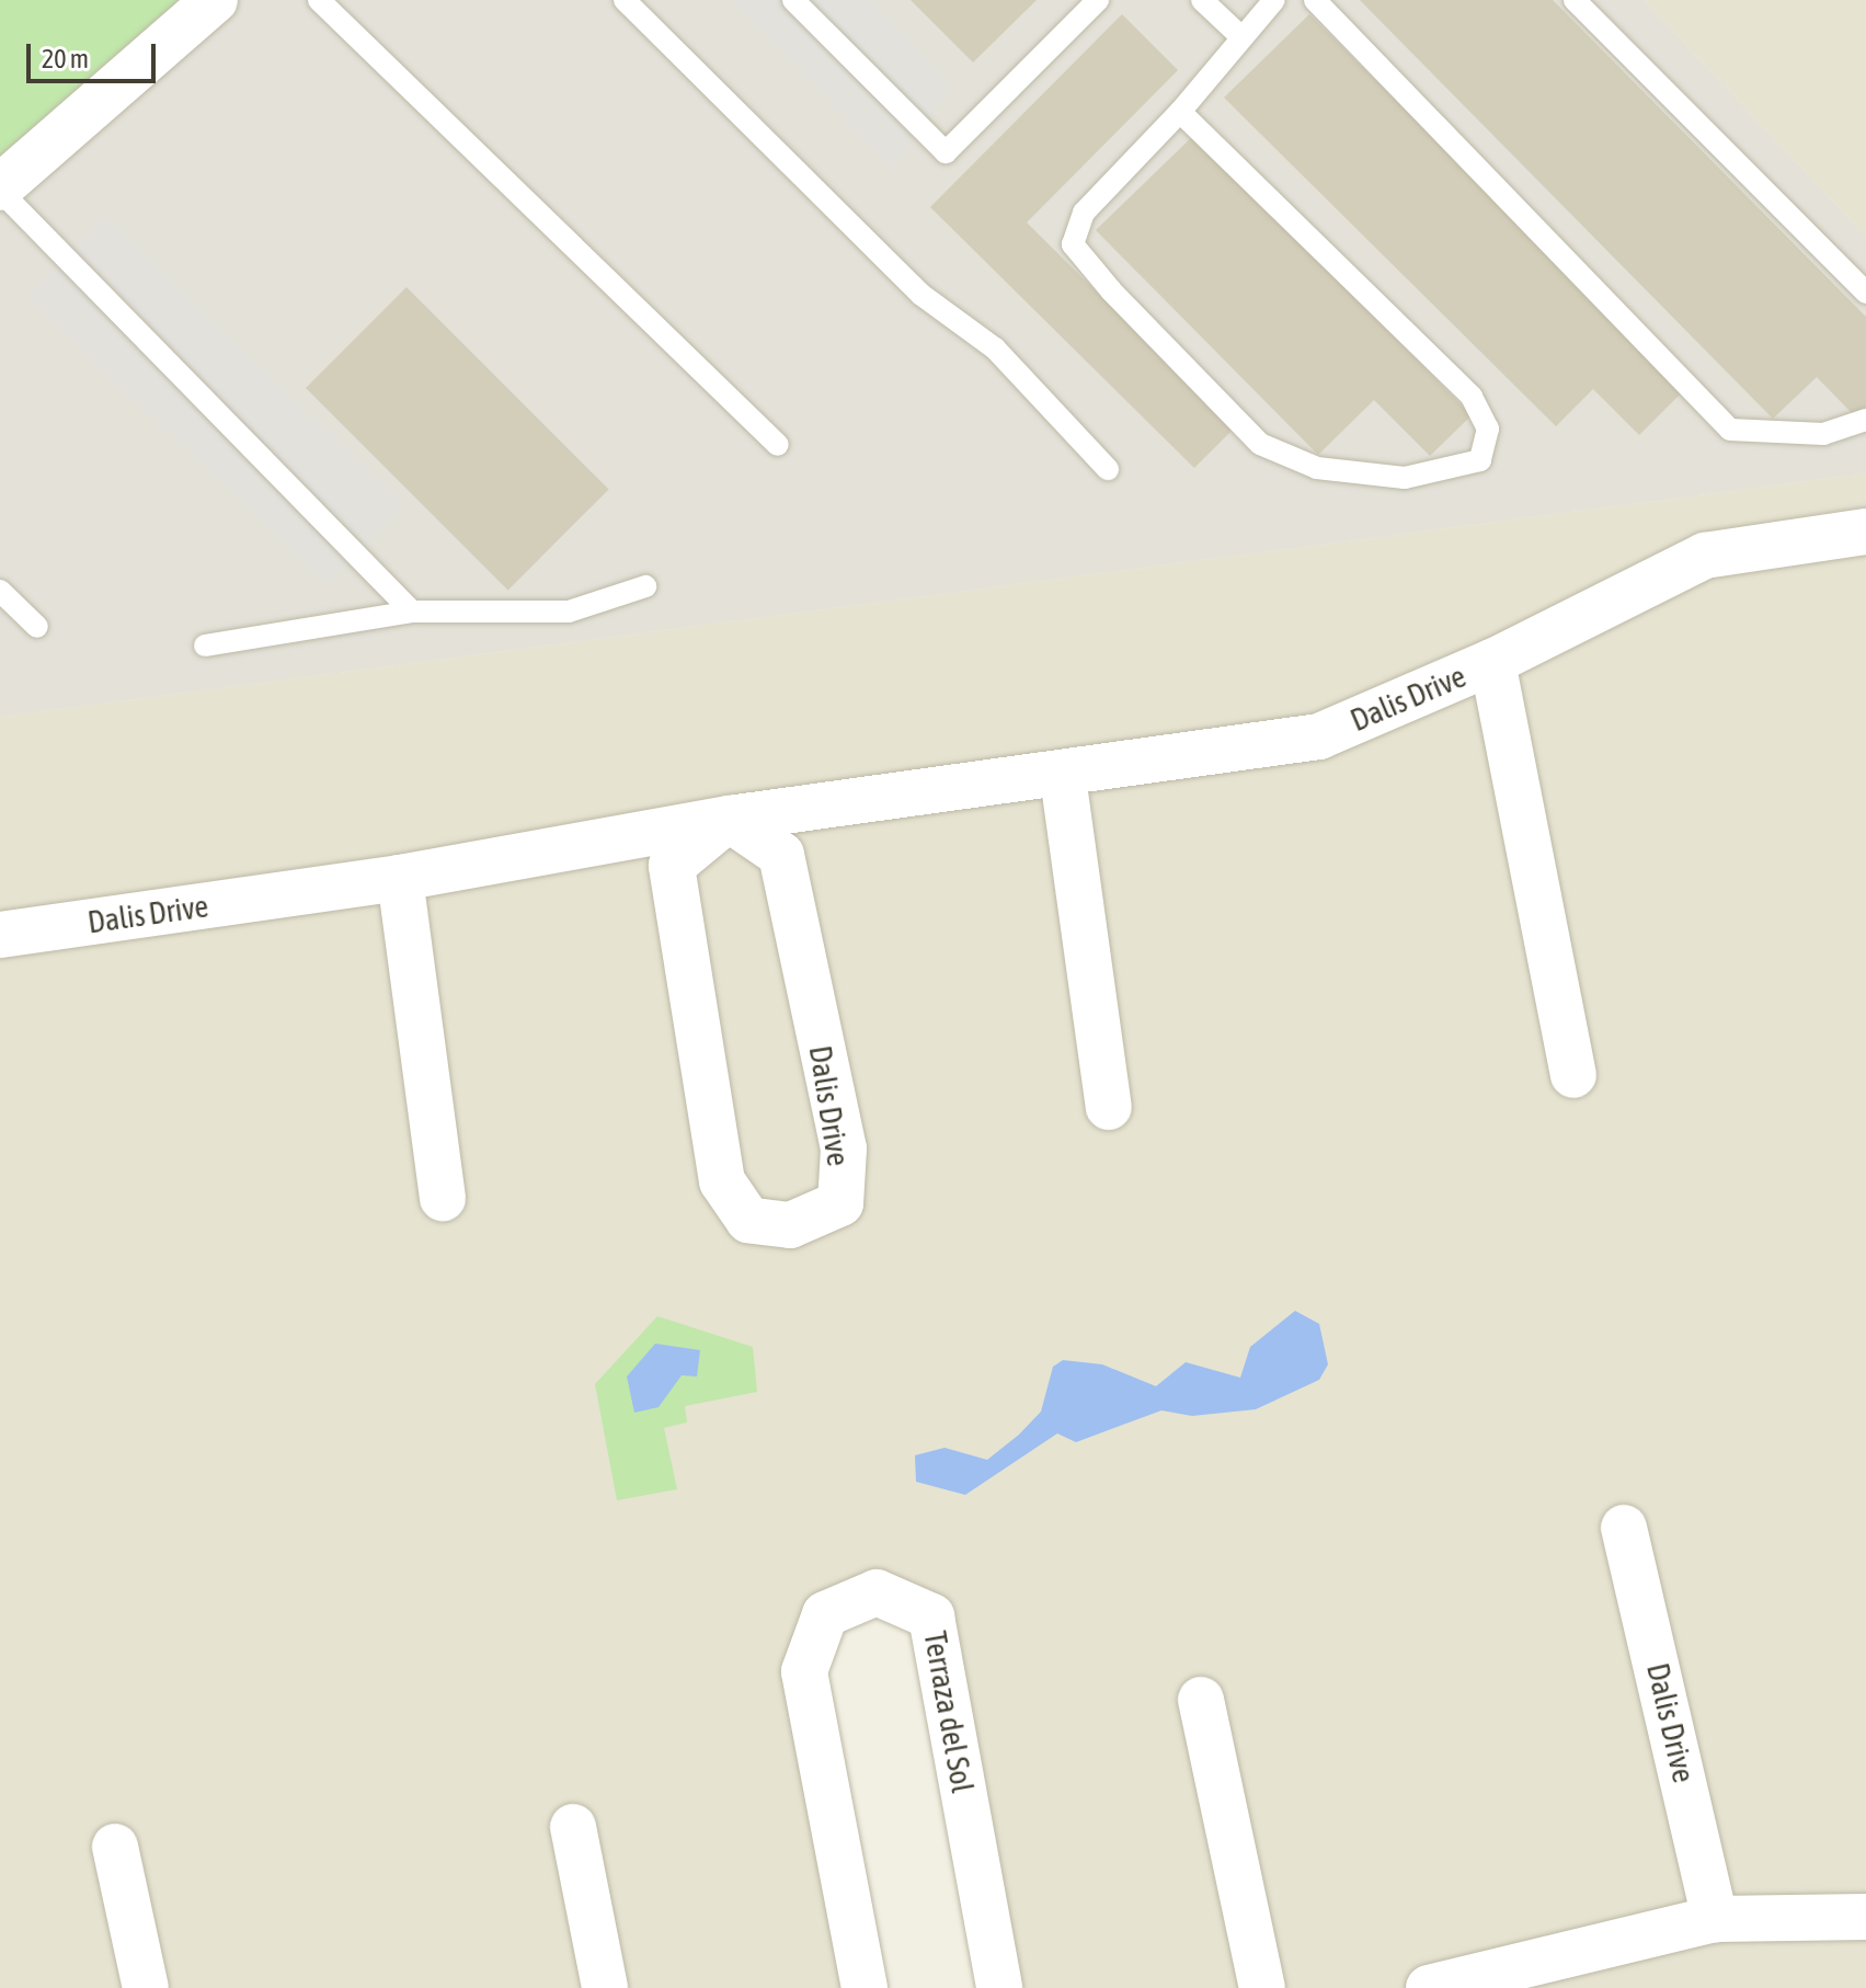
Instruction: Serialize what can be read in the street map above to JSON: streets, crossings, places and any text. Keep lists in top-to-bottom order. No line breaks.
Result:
{"streets":{"street":["Dalis Drive","Terraza del Sol"]},"scale_bar":"20 m"}
